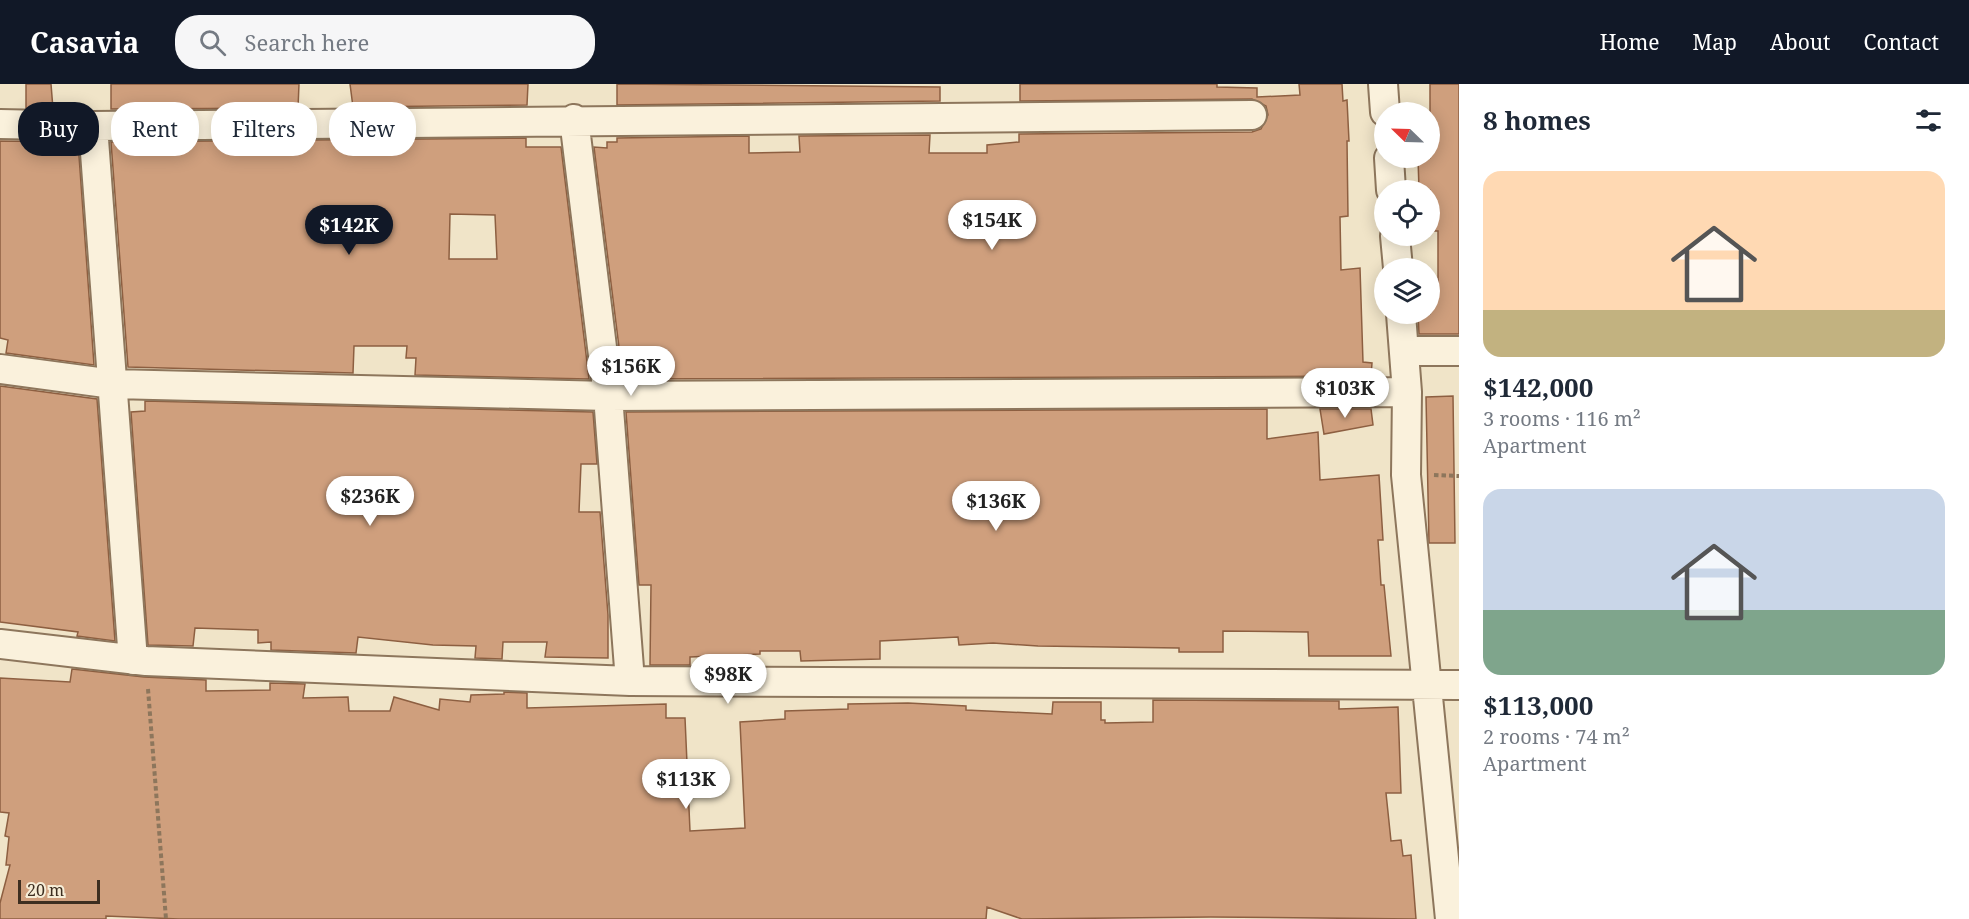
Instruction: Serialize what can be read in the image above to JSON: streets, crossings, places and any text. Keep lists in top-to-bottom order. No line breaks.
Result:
{"scale_bar":"20 m","north":"top left","page":{"header":"Casavia","search":"Search here","nav":["Home","Map","About","Contact"],"heading":"8 homes","chip":["Buy","Rent","Filters","New"],"list":[{"name":"$142,000","note":"3 rooms · 116 m² · Apartment"},{"name":"$113,000","note":"2 rooms · 74 m² · Apartment"}],"price":["$154K","$142K","$156K","$103K","$236K","$136K","$98K","$113K"],"scale":"20 m"}}
